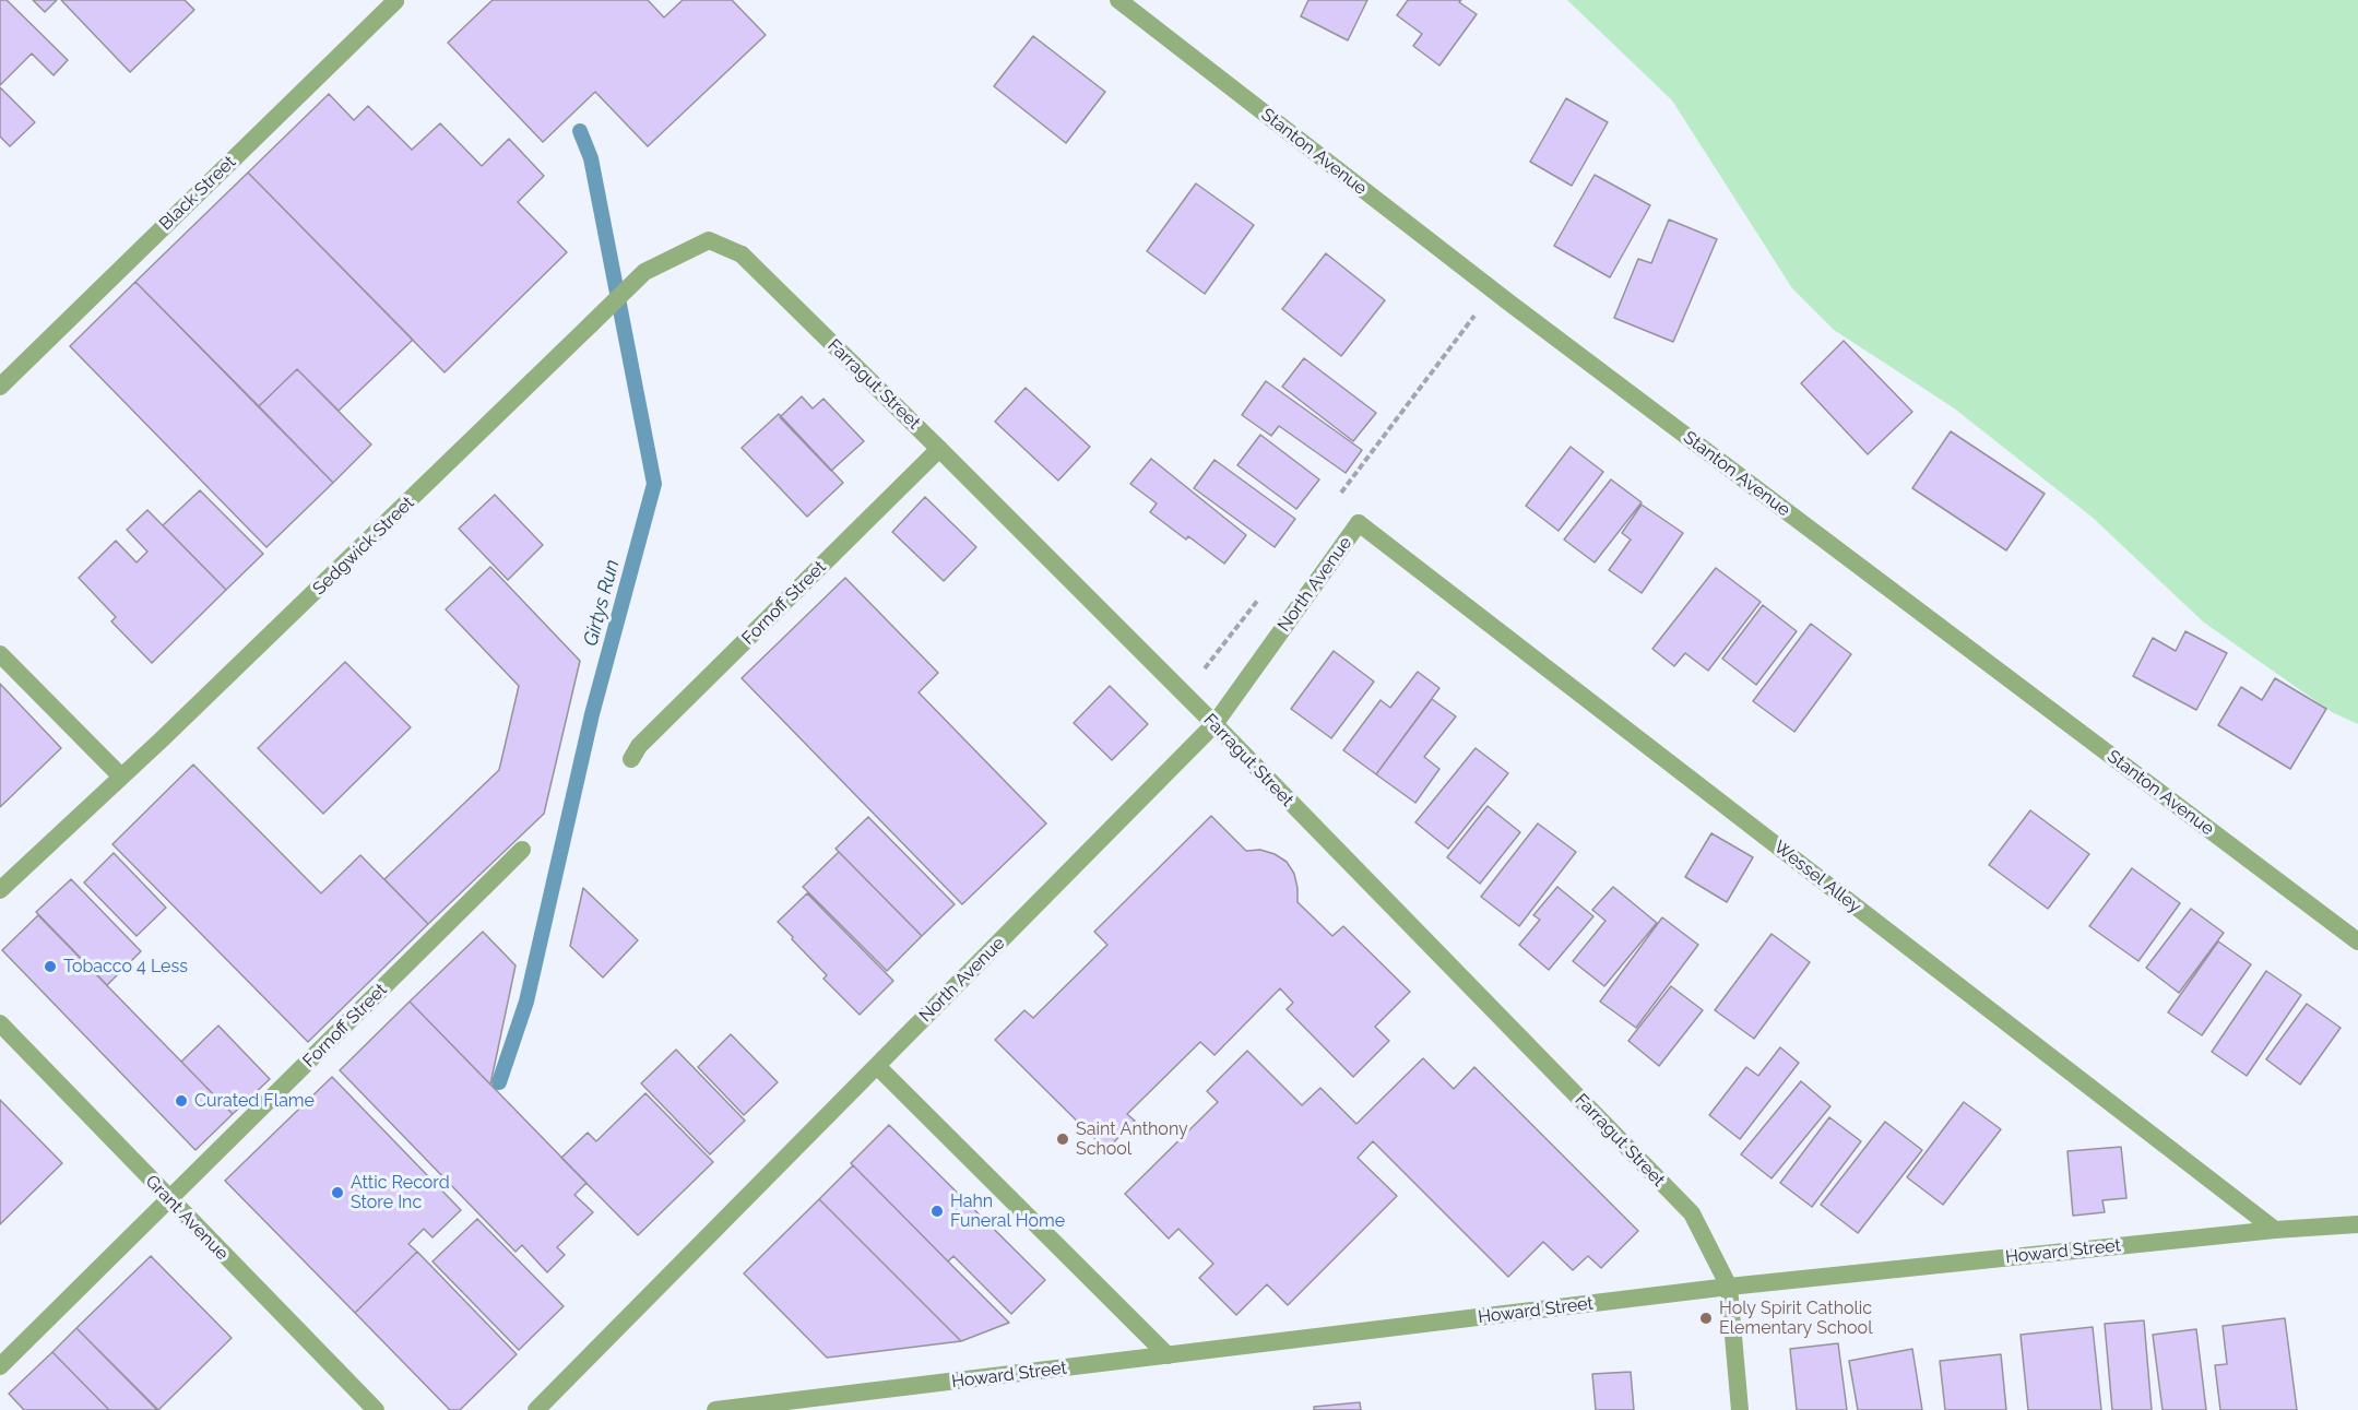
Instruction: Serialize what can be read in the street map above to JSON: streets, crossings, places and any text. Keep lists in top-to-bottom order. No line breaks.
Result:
{"streets":{"street":["Stanton Avenue","Black Street","Farragut Street","Sedgwick Street","North Avenue","Fornoff Street","Wessel Alley","Grant Avenue","Howard Street"]},"crossings":[["Farragut Street","Sedgwick Street"],["Farragut Street","North Avenue"],["Farragut Street","Fornoff Street"],["Farragut Street","Howard Street"],["North Avenue","Wessel Alley"],["Fornoff Street","Grant Avenue"],["Wessel Alley","Howard Street"]],"water":["Girtys Run"],"places":["Tobacco 4 Less","Curated Flame","Saint Anthony School","Attic Record Store Inc","Hahn Funeral Home","Holy Spirit Catholic Elementary School"]}
